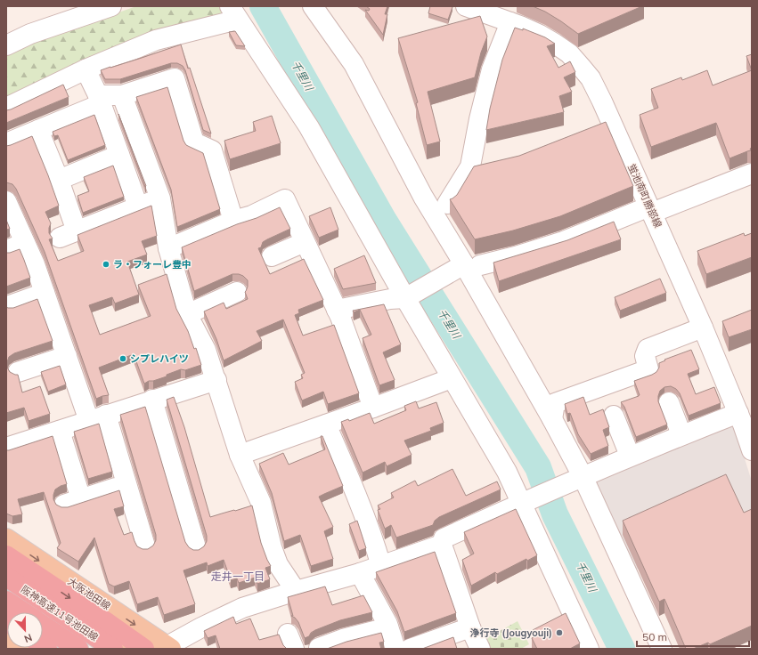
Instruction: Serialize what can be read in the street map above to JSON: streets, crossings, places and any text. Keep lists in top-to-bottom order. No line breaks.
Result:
{"streets":{"highway":["阪神高速11号池田線"],"main road":["大阪池田線"],"street":["蛍池南町勝部線"]},"districts":["走井一丁目"],"water":["千里川"],"places":["ラ・フォーレ豊中","シプレハイツ","浄行寺 (Jougyouji)"],"scale_bar":"50 m","north":"bottom"}
